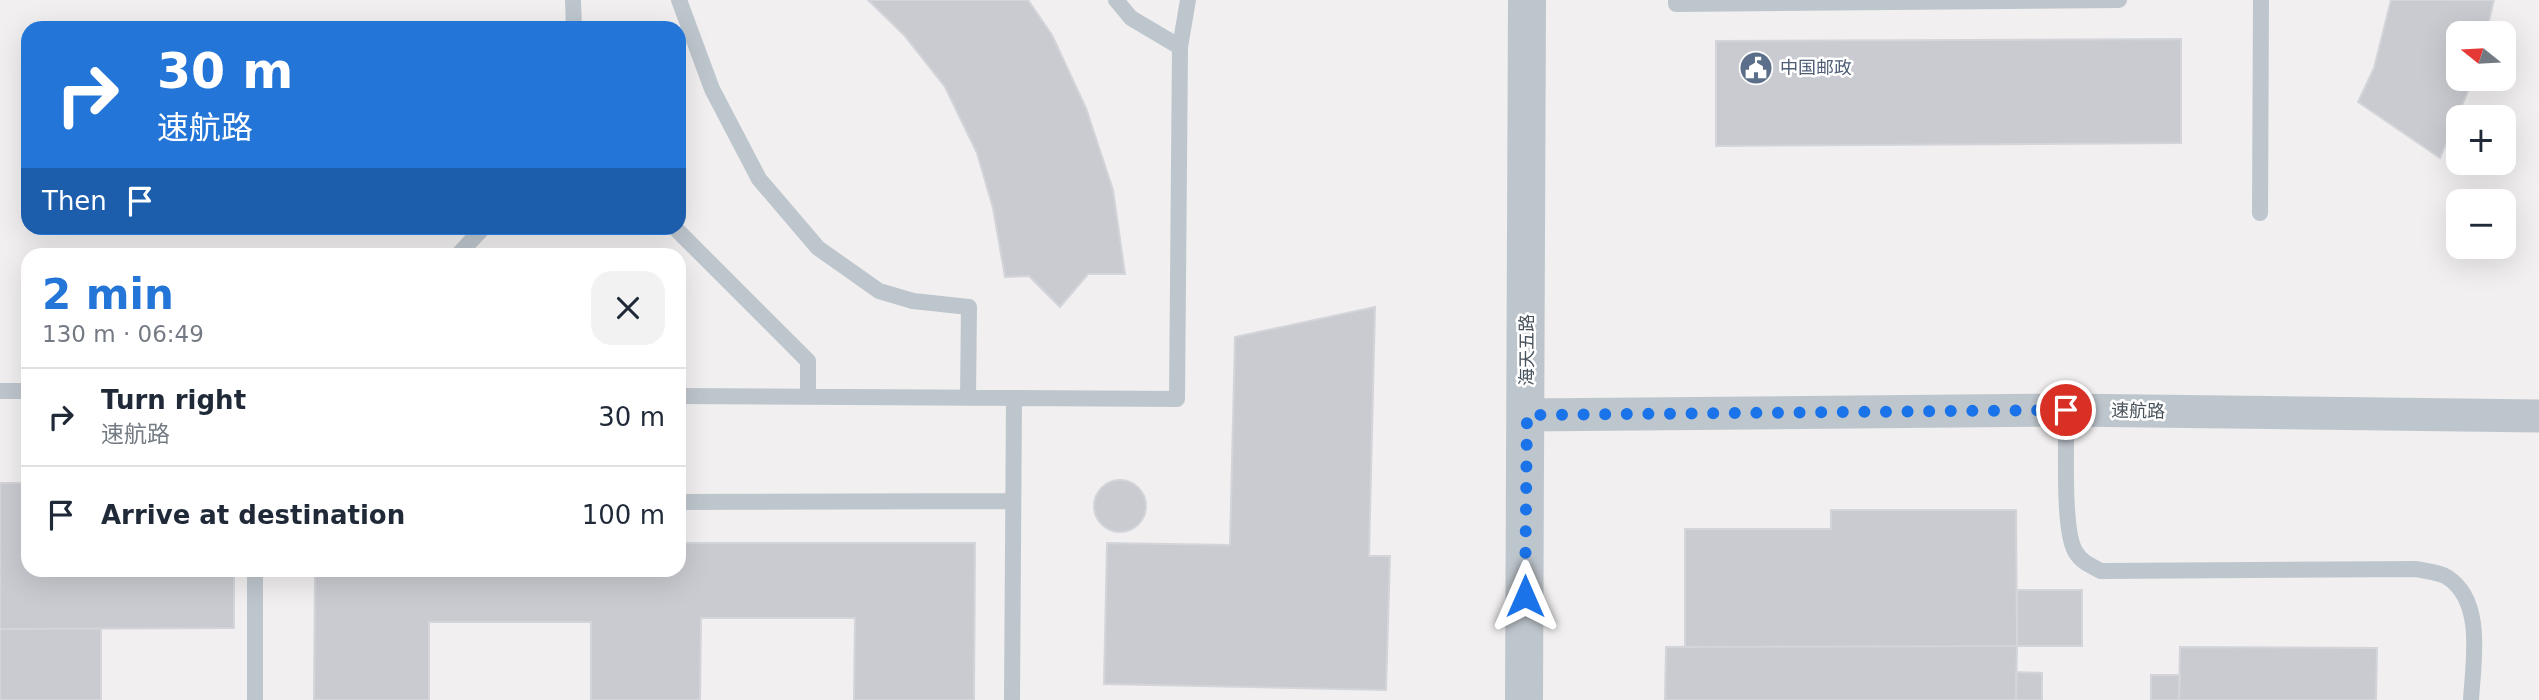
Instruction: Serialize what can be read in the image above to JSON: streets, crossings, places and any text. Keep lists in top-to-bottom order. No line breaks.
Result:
{"streets":{"street":["海天五路","速航路"]},"crossings":[["海天五路","速航路"]],"places":{"public building":["中国邮政"]},"north":"left","page":{"map_buttons":["+","−"],"turn":["30 m","速航路"],"then":"Then","heading":["2 min","130 m · 06:49"],"list":[{"name":"Turn right","note":"速航路","value":"30 m"},{"name":"Arrive at destination","value":"100 m"}]}}
